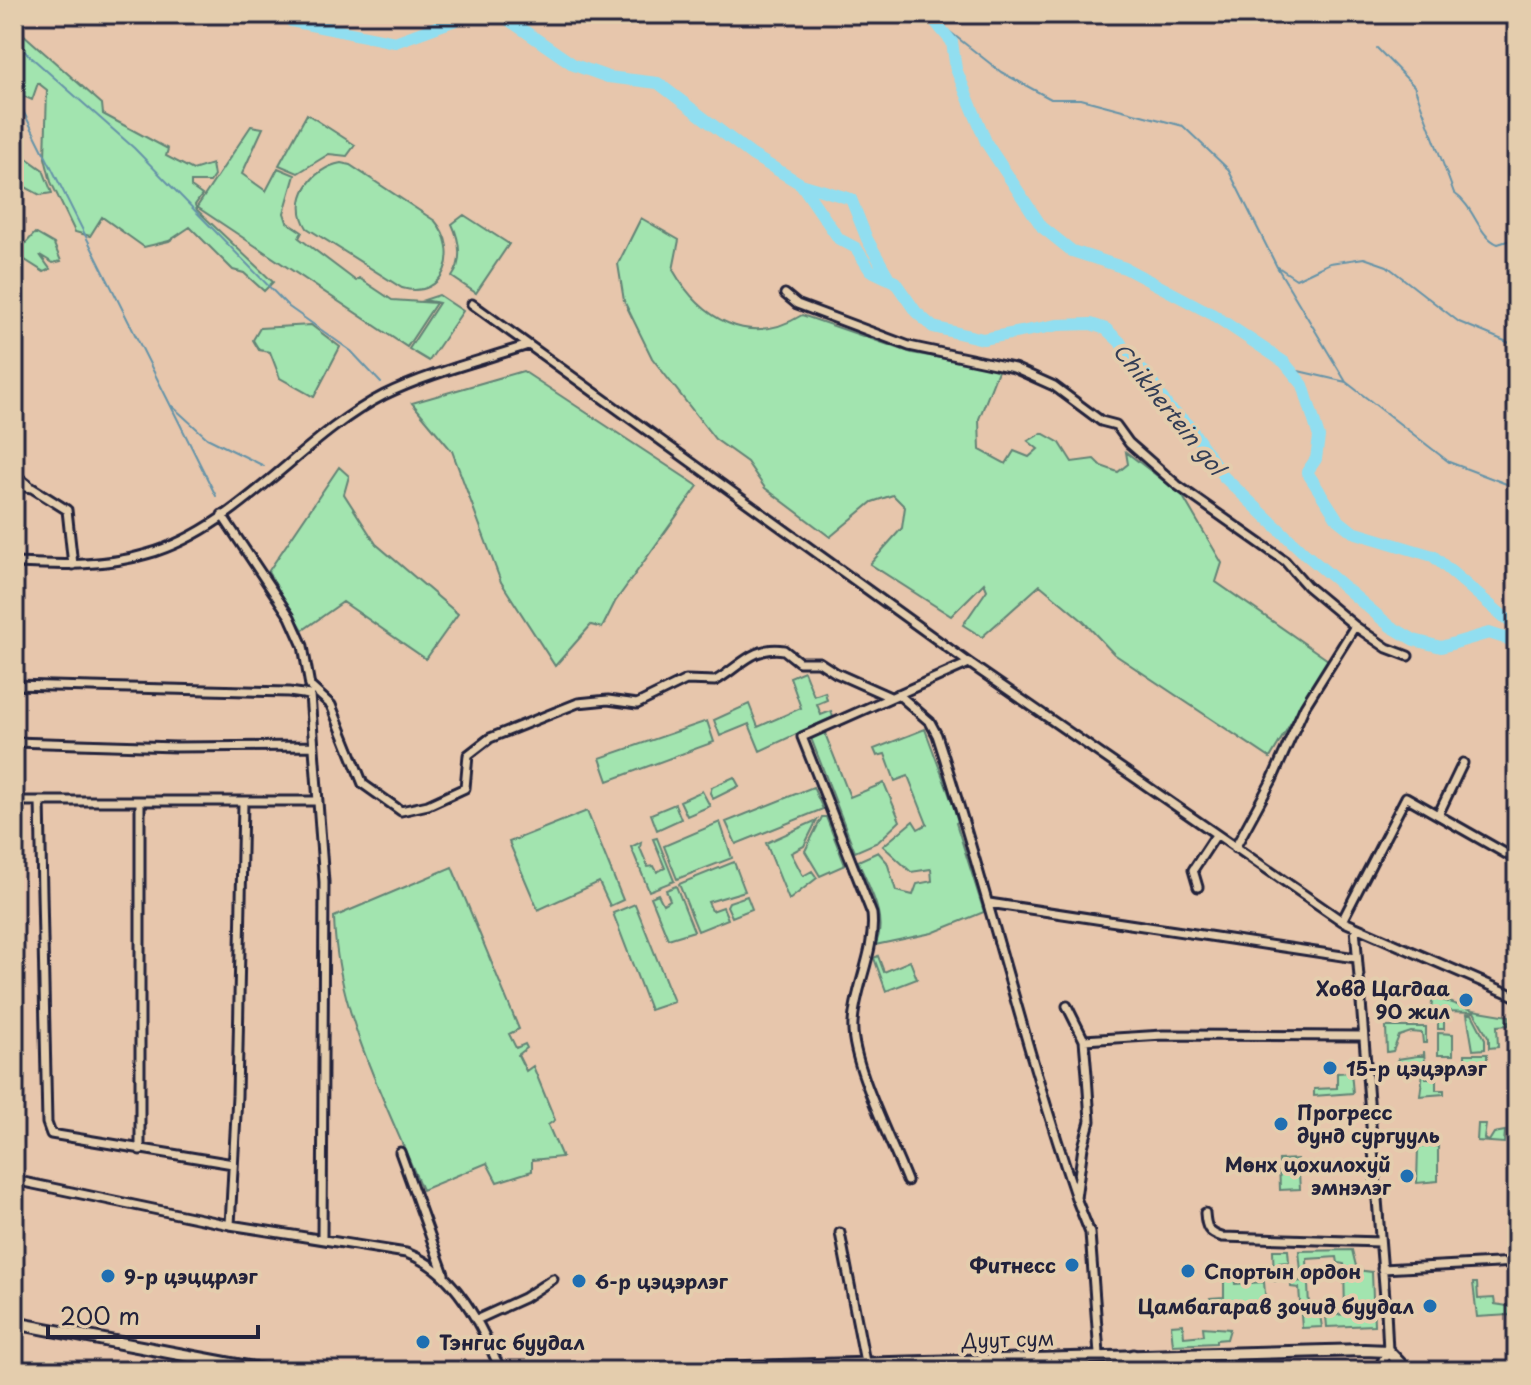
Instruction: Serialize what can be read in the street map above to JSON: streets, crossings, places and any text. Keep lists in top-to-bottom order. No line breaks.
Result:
{"streets":{"main road":["Дуут сум"]},"water":["Chikhertein gol"],"places":["Ховд Цагдаа 90 жил","15-р цэцэрлэг","Прогресс дунд сургууль","Мөнх цохилохуй эмнэлэг","Фитнесс","Спортын ордон","9-р цэццрлэг","6-р цэцэрлэг","Цамбагарав зочид буудал","Тэнгис буудал"],"scale_bar":"200 m"}
